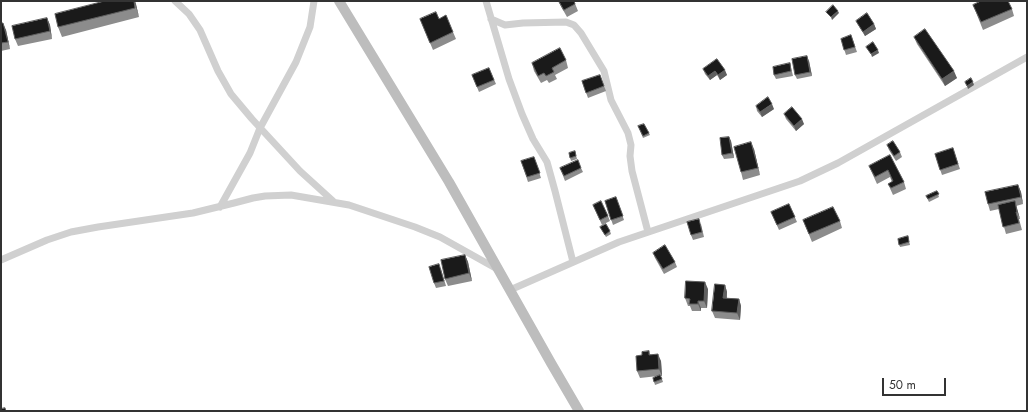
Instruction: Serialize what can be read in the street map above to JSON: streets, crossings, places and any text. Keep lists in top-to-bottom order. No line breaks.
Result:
{"scale_bar":"50 m"}
